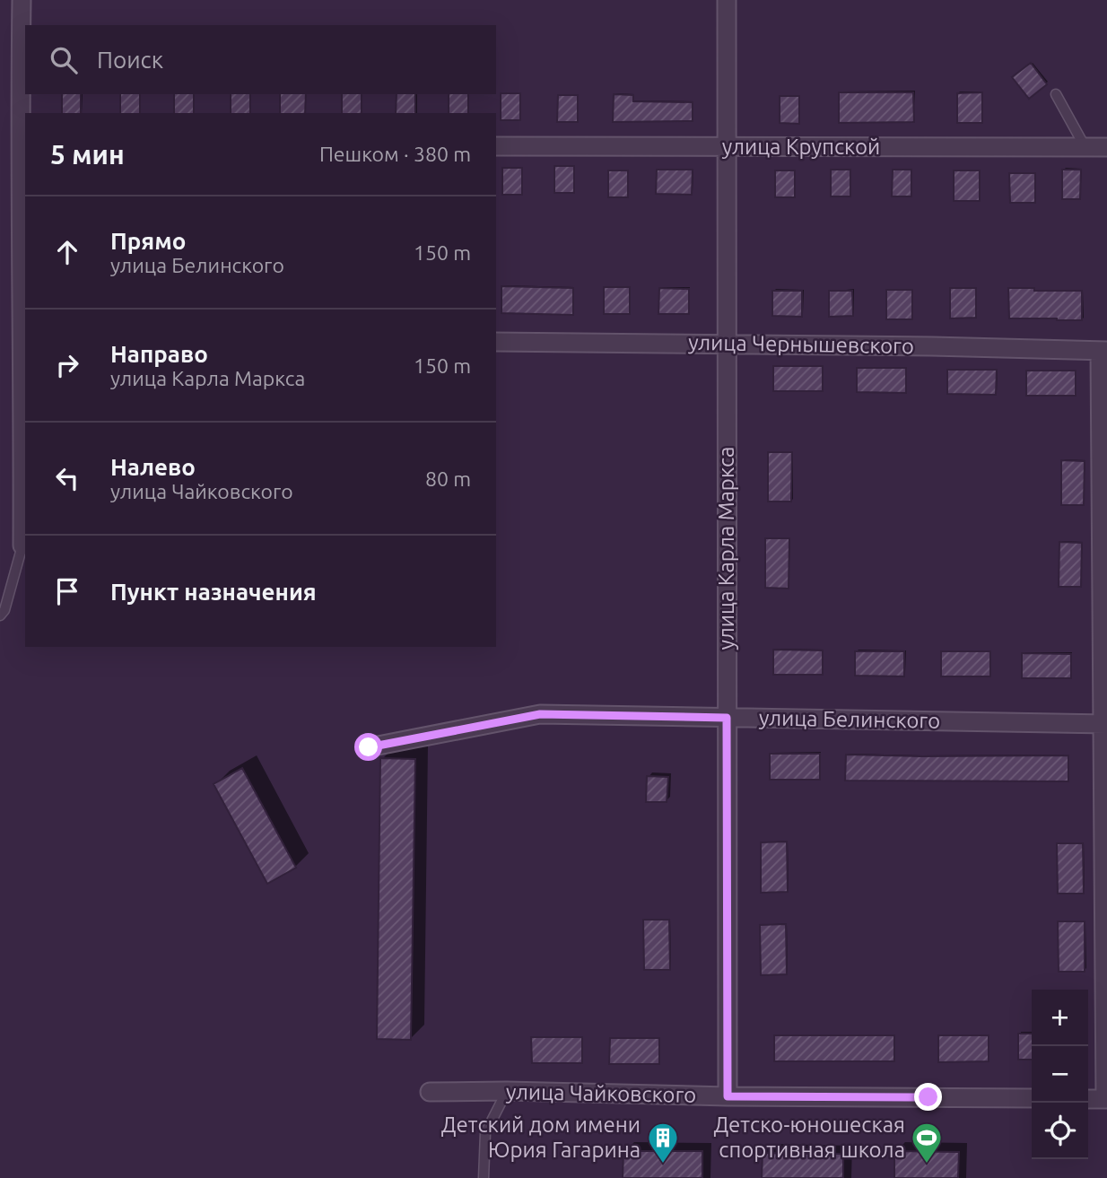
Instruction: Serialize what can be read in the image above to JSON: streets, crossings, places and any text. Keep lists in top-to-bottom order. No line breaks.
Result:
{"streets":{"street":["улица Крупской","улица Чернышевского","улица Карла Маркса","улица Белинского","улица Чайковского"]},"crossings":[["улица Крупской","улица Карла Маркса"],["улица Чернышевского","улица Карла Маркса"],["улица Карла Маркса","улица Белинского"],["улица Карла Маркса","улица Чайковского"]],"places":{"building":["Детский дом имени Юрия Гагарина"],"sports":["Детско-юношеская спортивная школа"]},"page":{"search":"Поиск","heading":["5 мин","Пешком · 380 m"],"list":[["Прямо","улица Белинского","150 m"],["Направо","улица Карла Маркса","150 m"],["Налево","улица Чайковского","80 m"],"Пункт назначения"],"map_buttons":["+","−"]}}
